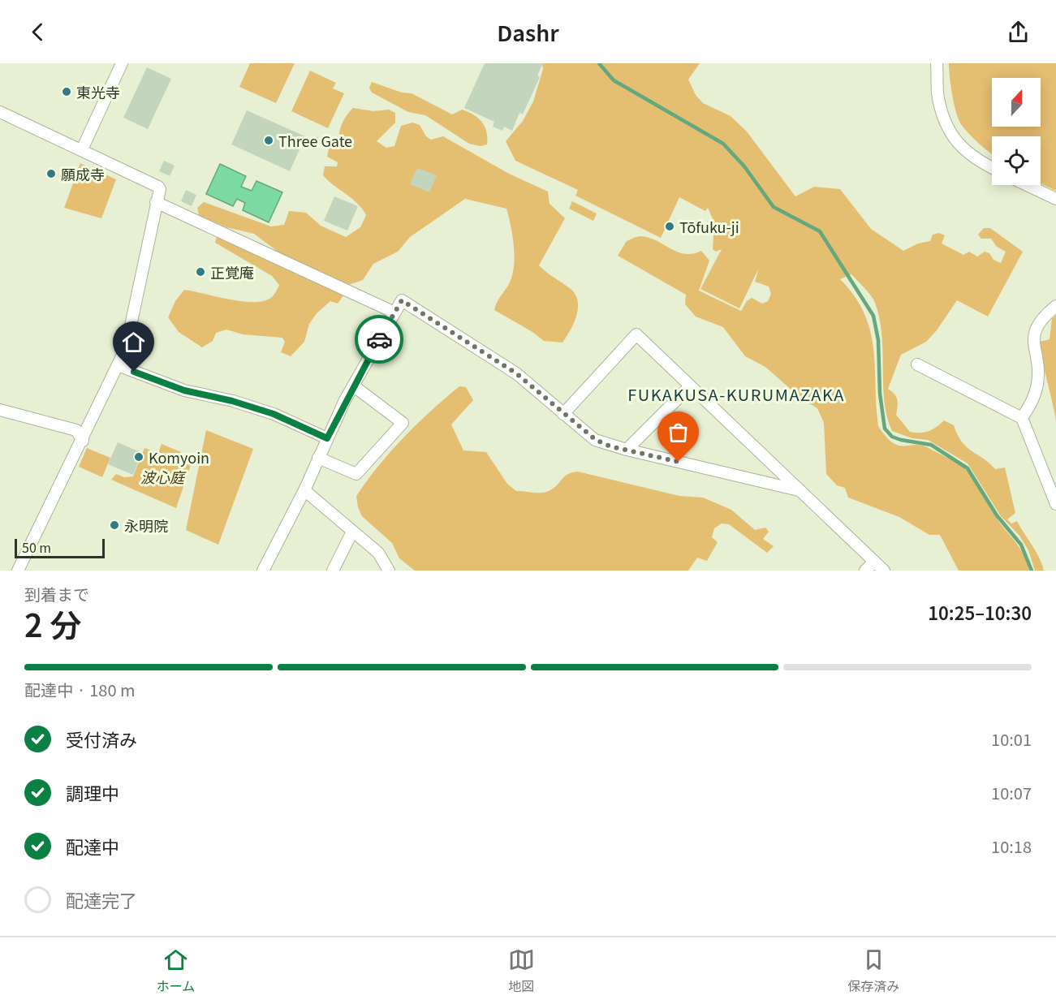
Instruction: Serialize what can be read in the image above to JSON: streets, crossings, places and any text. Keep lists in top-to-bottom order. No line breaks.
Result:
{"districts":["FUKAKUSA-KURUMAZAKA"],"parks":["波心庭"],"places":["東光寺","Three Gate","願成寺","Tōfuku-ji","正覚庵","Komyoin","永明院"],"scale_bar":"50 m","north":"top","page":{"header":"Dashr","scale":"50 m","heading":["2 分","到着まで","10:25–10:30"],"bar":"配達中 · 180 m","list":[["受付済み","10:01"],["調理中","10:07"],["配達中","10:18"],"配達完了"],"tabs":["ホーム","地図","保存済み"]}}
